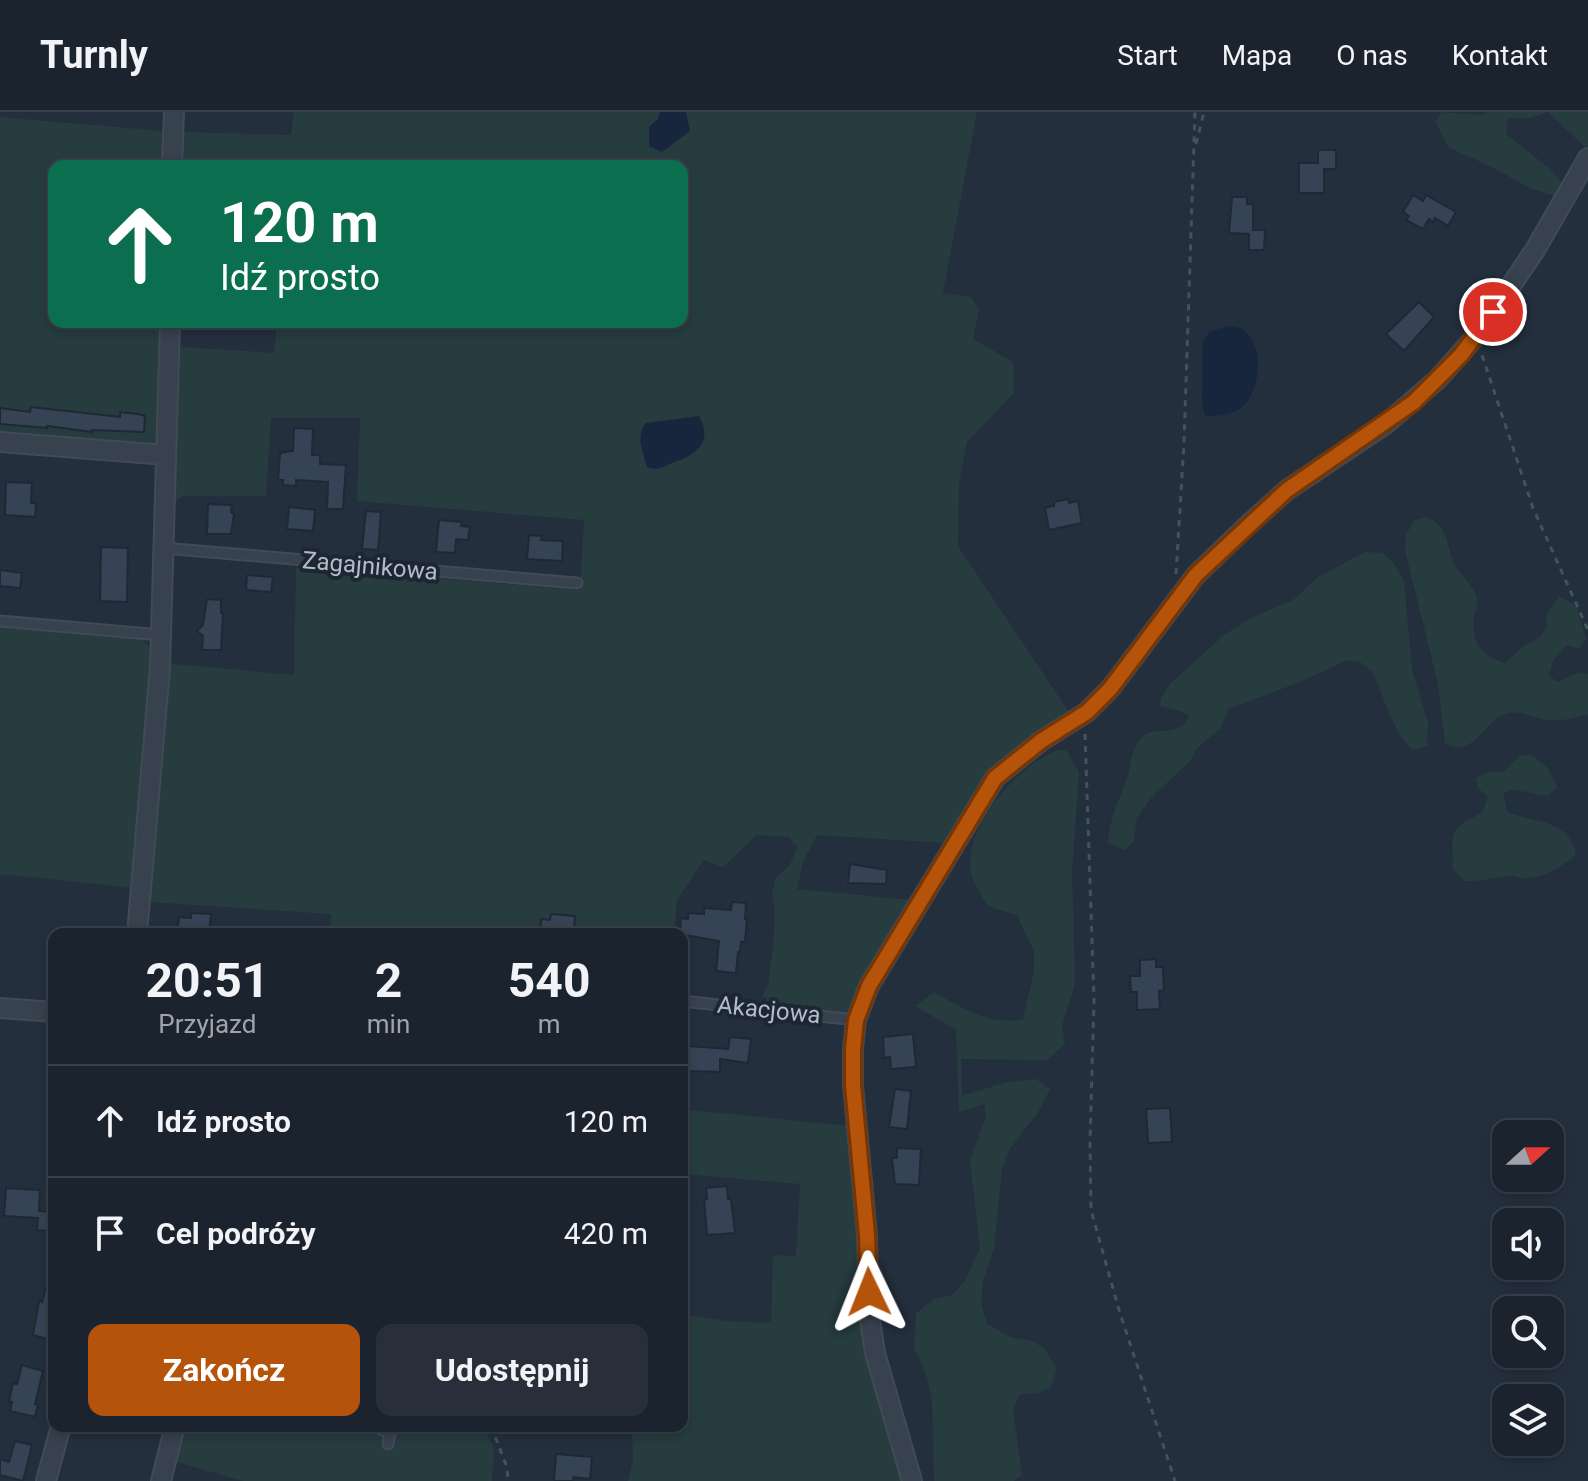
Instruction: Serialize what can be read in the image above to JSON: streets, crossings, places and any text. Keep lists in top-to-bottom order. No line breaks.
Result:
{"streets":{"lane":["Zagajnikowa","Akacjowa"]},"north":"right","page":{"header":"Turnly","nav":["Start","Mapa","O nas","Kontakt"],"turn":["120 m","Idź prosto"],"eta":["20:51","Przyjazd","2","min","540","m"],"list":[{"name":"Idź prosto","value":"120 m"},{"name":"Cel podróży","value":"420 m"}],"buttons":["Zakończ","Udostępnij"]}}
